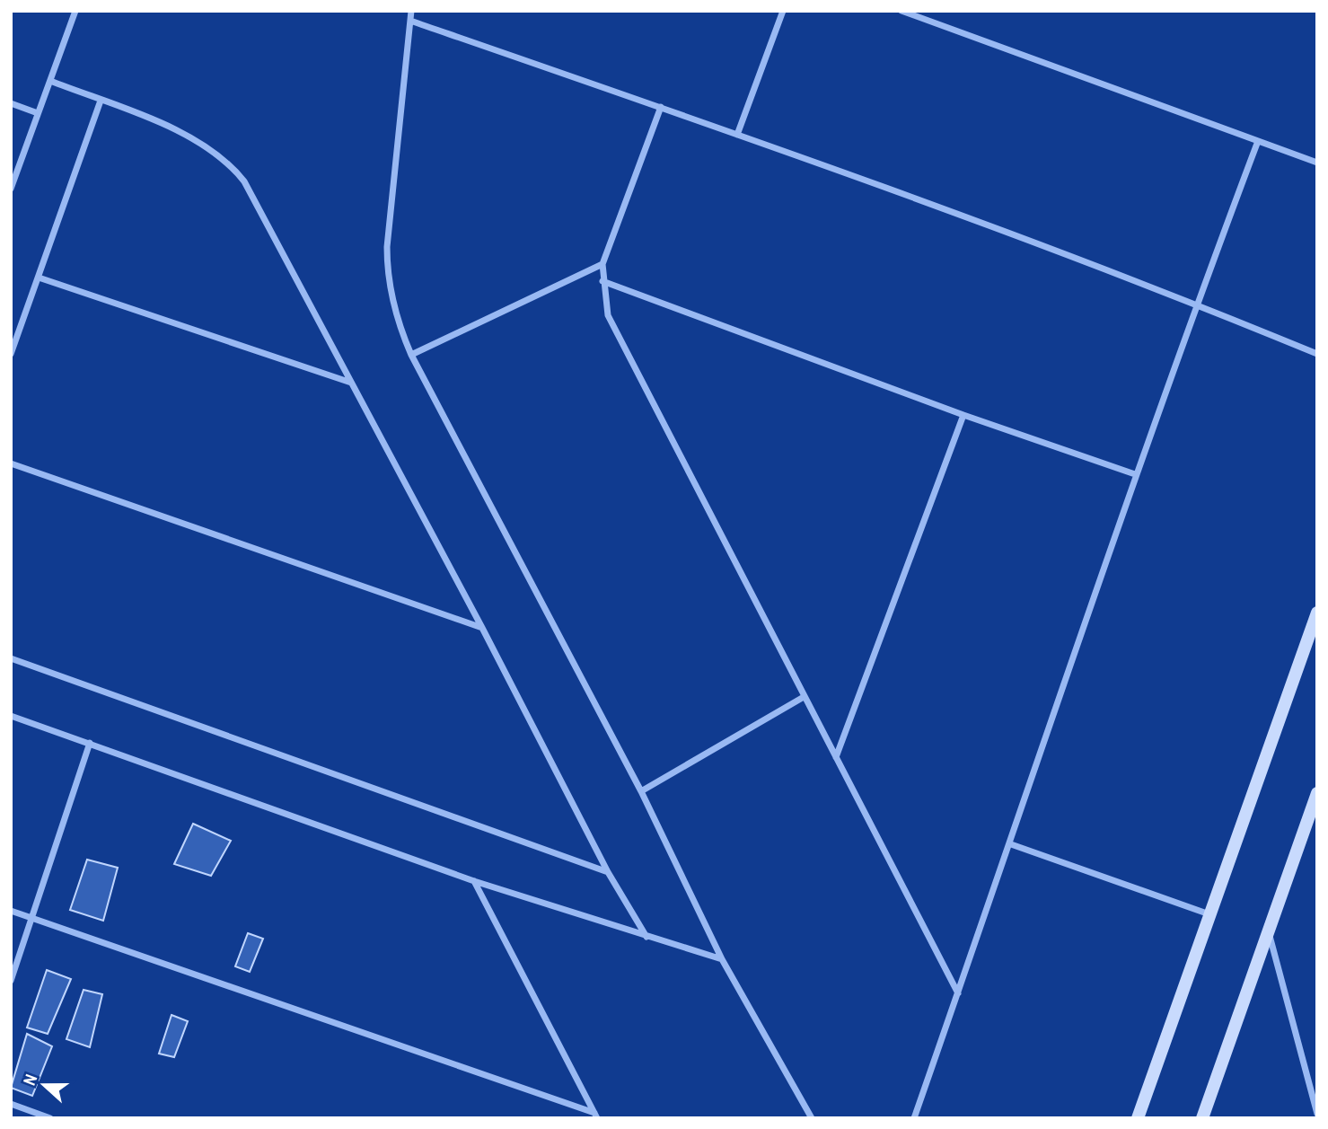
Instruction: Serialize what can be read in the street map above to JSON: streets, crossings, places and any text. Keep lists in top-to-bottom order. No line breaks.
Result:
{"north":"left"}
